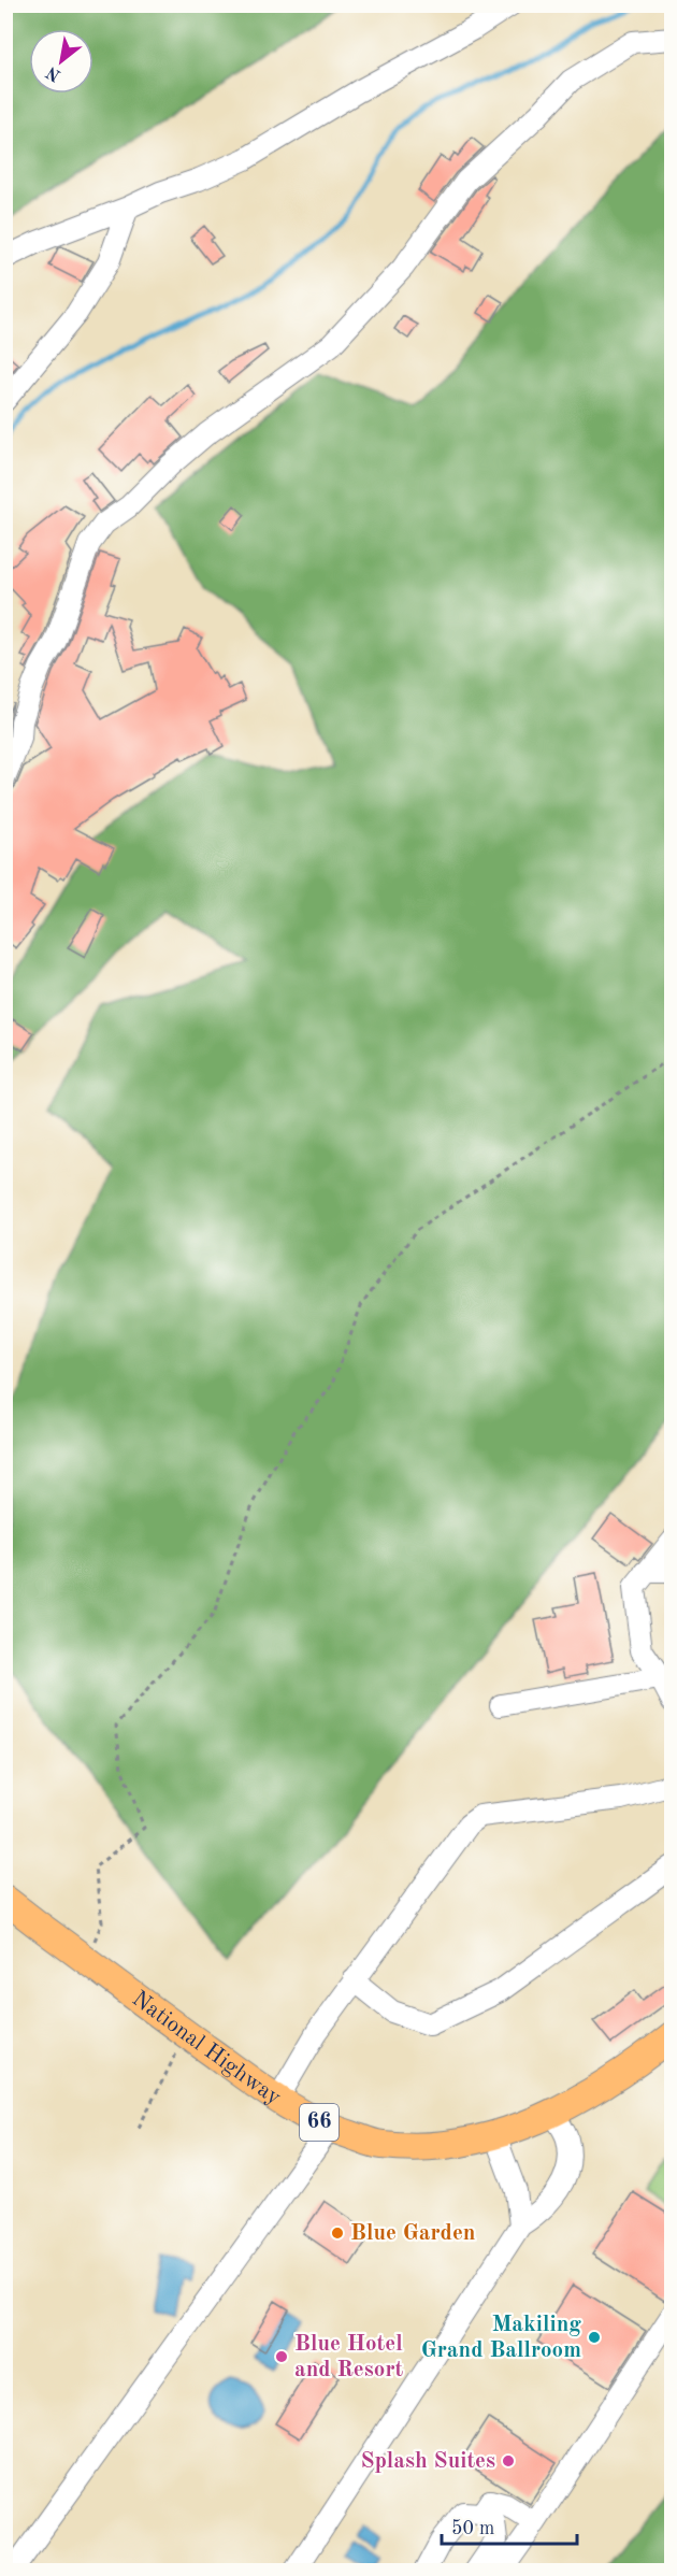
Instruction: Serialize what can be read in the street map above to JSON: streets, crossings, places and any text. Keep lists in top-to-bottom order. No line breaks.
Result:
{"streets":{"main road":["National Highway","66"]},"places":["Blue Garden","Makiling Grand Ballroom","Blue Hotel and Resort","Splash Suites"],"scale_bar":"50 m","north":"bottom left"}
